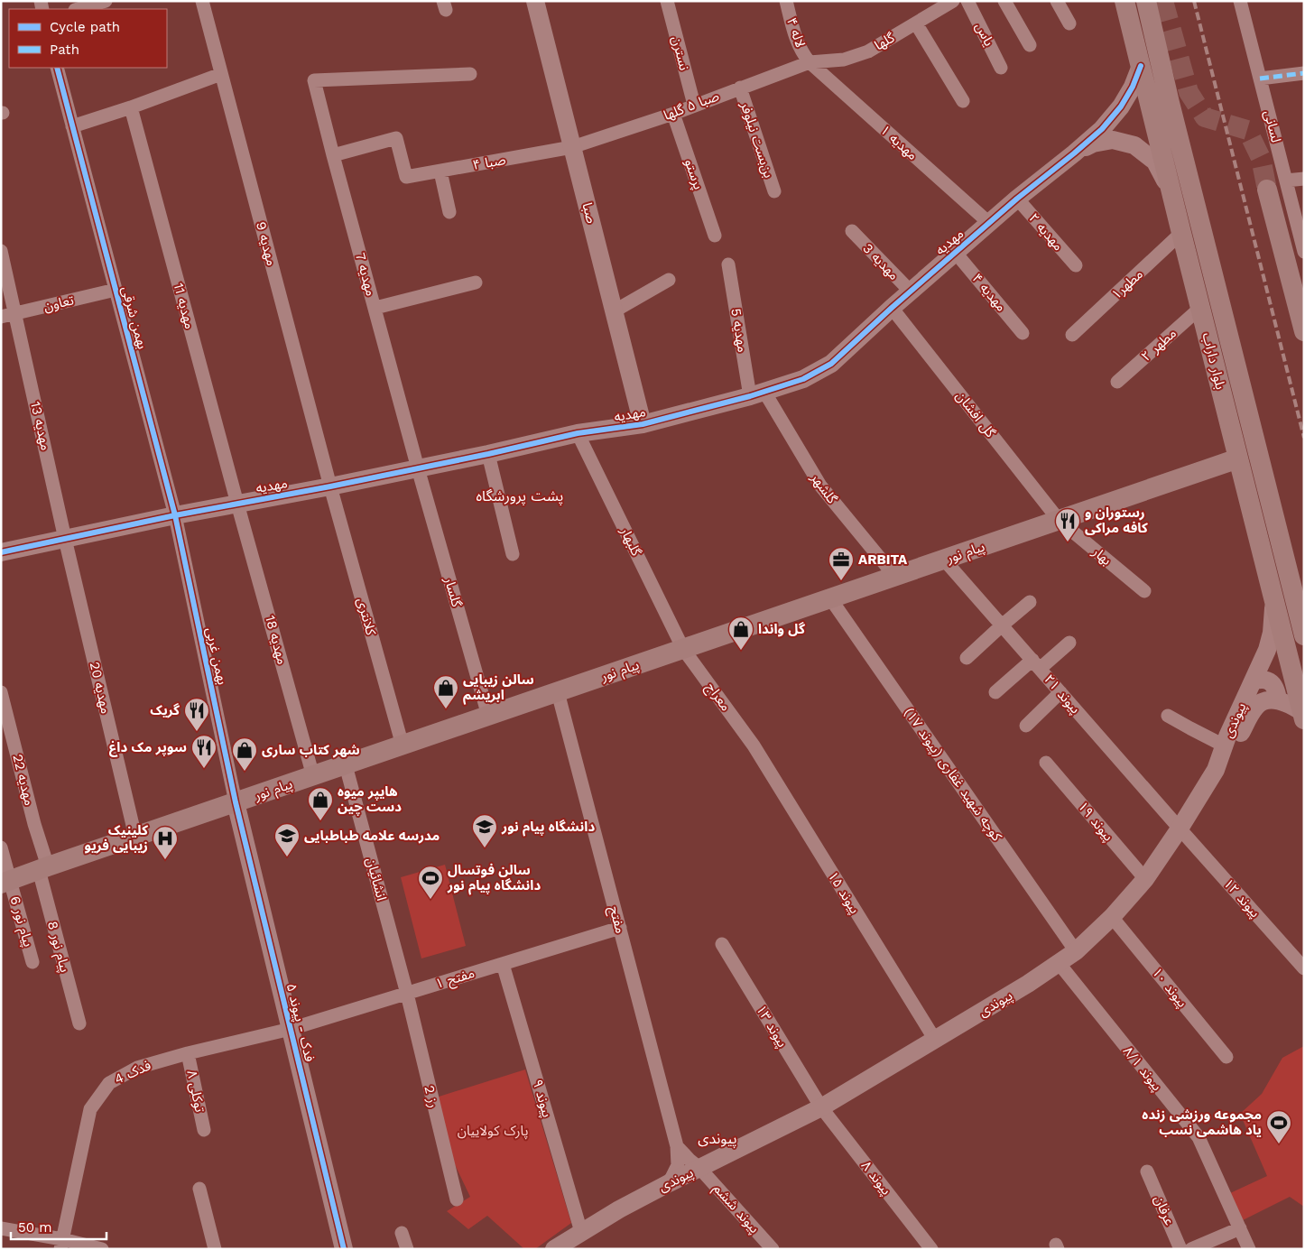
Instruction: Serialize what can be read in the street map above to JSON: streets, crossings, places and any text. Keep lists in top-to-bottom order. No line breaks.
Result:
{"streets":{"main road":["بلوار داراب","پیام نور"],"street":["لاله ۴","یاس","گلها","نسترن","صبا ۵ گلها","لسانی","بن‌بست نیلوفر","مهدیه ۱","صبا ۴","پرستو","صبا","مهدیه ۲","مهدیه","مهدیه 9","مهدیه 3","مهدیه 7","مطهر۱","مهدیه ۴","تعاون","مهدیه 11","بهمن شرقی","مهدیه 5","مطهر ۲","گل افشان","مهدیه 13","گلشهر","گلبهار","بهار","گلسار","کلانتری","مهدیه 18","بهمن غربی","مهدیه 20","پیوند ۲۱","معراج","پیوندی","کوچه شهید غفاری (پیوند ۱۷)","مهدیه 22","پیوند ۱۹","انشائیان","پیوند ۱۵","پیوند ۱۲","مفتح","پیام نور 6","پیام نور 8","مفتح ۱","پیوند ۱۰","فدک - پیوند ۵","پیوند ۱۳","پیوند ۸/۱","فدک 4","توکلی ۸","رز 2","پیوند ۹","پیوند ۸","پیوند ششم","عرفان"]},"crossings":[["لاله ۴","گلها"],["لاله ۴","صبا ۵ گلها"],["لاله ۴","مهدیه ۱"],["گلها","صبا ۵ گلها"],["گلها","مهدیه ۱"],["نسترن","صبا ۵ گلها"],["صبا ۵ گلها","بن‌بست نیلوفر"],["صبا ۵ گلها","مهدیه ۱"],["صبا ۵ گلها","صبا ۴"],["صبا ۵ گلها","پرستو"],["صبا ۵ گلها","صبا"],["مهدیه ۱","مهدیه"],["صبا ۴","صبا"],["صبا ۴","مهدیه 7"],["صبا","مهدیه"],["مهدیه ۲","مهدیه"],["مهدیه","مهدیه 9"],["مهدیه","مهدیه 3"],["مهدیه","مهدیه 7"],["مهدیه","مهدیه ۴"],["مهدیه","مهدیه 11"],["مهدیه","بهمن شرقی"],["مهدیه","مهدیه 5"],["مهدیه","بلوار داراب"],["مهدیه","گل افشان"],["مهدیه","مهدیه 13"],["مهدیه","گلشهر"],["مهدیه","گلبهار"],["مهدیه","گلسار"],["مهدیه","کلانتری"],["مهدیه","مهدیه 18"],["مهدیه","بهمن غربی"],["مهدیه","مهدیه 20"],["مهدیه 9","کلانتری"],["مهدیه 7","گلسار"],["مطهر۱","بلوار داراب"],["تعاون","بهمن شرقی"],["تعاون","مهدیه 13"],["مهدیه 11","مهدیه 18"],["بهمن شرقی","بهمن غربی"],["مهدیه 5","گلشهر"],["مطهر ۲","بلوار داراب"],["بلوار داراب","پیام نور"],["بلوار داراب","پیوندی"],["گل افشان","پیام نور"],["گل افشان","بهار"],["مهدیه 13","مهدیه 20"],["گلشهر","پیام نور"],["گلبهار","پیام نور"],["گلبهار","معراج"],["پیام نور","بهار"],["پیام نور","گلسار"],["پیام نور","کلانتری"],["پیام نور","مهدیه 18"],["پیام نور","بهمن غربی"],["پیام نور","مهدیه 20"],["پیام نور","پیوند ۲۱"],["پیام نور","معراج"],["پیام نور","کوچه شهید غفاری (پیوند ۱۷)"],["پیام نور","مهدیه 22"],["پیام نور","انشائیان"],["پیام نور","مفتح"],["پیام نور","پیام نور 6"],["پیام نور","پیام نور 8"],["پیام نور","فدک - پیوند ۵"],["بهمن غربی","فدک - پیوند ۵"],["پیوند ۲۱","پیوندی"],["پیوند ۲۱","پیوند ۱۲"],["معراج","پیوند ۱۵"],["پیوندی","کوچه شهید غفاری (پیوند ۱۷)"],["پیوندی","پیوند ۱۹"],["پیوندی","پیوند ۱۵"],["پیوندی","پیوند ۱۲"],["پیوندی","پیوند ۱۰"],["پیوندی","پیوند ۱۳"],["پیوندی","پیوند ۸/۱"],["پیوندی","پیوند ۹"],["پیوندی","پیوند ۸"],["پیوندی","پیوند ششم"],["مهدیه 22","پیام نور 8"],["انشائیان","مفتح ۱"],["انشائیان","رز 2"],["مفتح","مفتح ۱"],["مفتح","پیوند ششم"],["مفتح ۱","فدک - پیوند ۵"],["مفتح ۱","فدک 4"],["مفتح ۱","رز 2"],["مفتح ۱","پیوند ۹"],["فدک - پیوند ۵","فدک 4"],["پیوند ۱۳","پیوند ۸"],["فدک 4","توکلی ۸"]],"districts":["پشت پرورشگاه","پیوندی"],"parks":["پارک کولاییان"],"places":{"restaurant":["رستوران و کافه مراکی","گریک","سوپر مک داغ"],"office":["ARBITA"],"shop":["گل واندا","سالن زیبایی ابریشم","شهر کتاب ساری","هایپر میوه دست چین"],"school or university":["دانشگاه پیام نور","مدرسه علامه طباطبایی"],"hospital":["کلینیک زیبایی فریو"],"sports":["سالن فوتسال دانشگاه پیام نور","مجموعه ورزشی زنده یاد هاشمی نسب"]},"legend":["Cycle path","Path"],"scale_bar":"50 m"}
